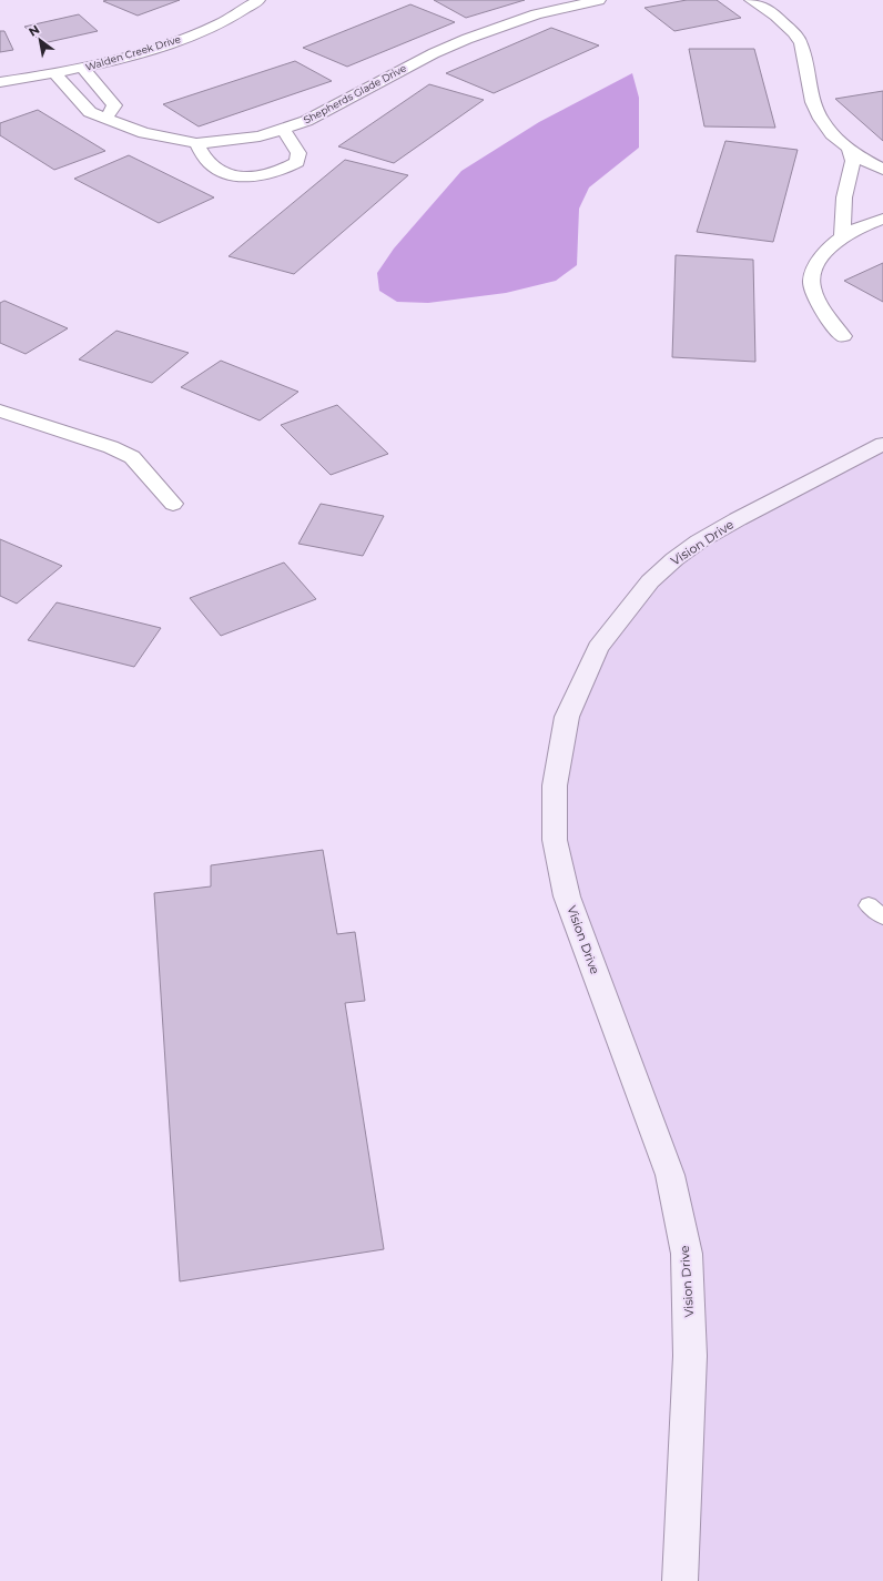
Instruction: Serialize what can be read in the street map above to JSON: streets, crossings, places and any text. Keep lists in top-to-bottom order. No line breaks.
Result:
{"streets":{"street":["Walden Creek Drive","Shepherds Glade Drive","Vision Drive"]},"crossings":[["Walden Creek Drive","Shepherds Glade Drive"]],"north":"top left"}
